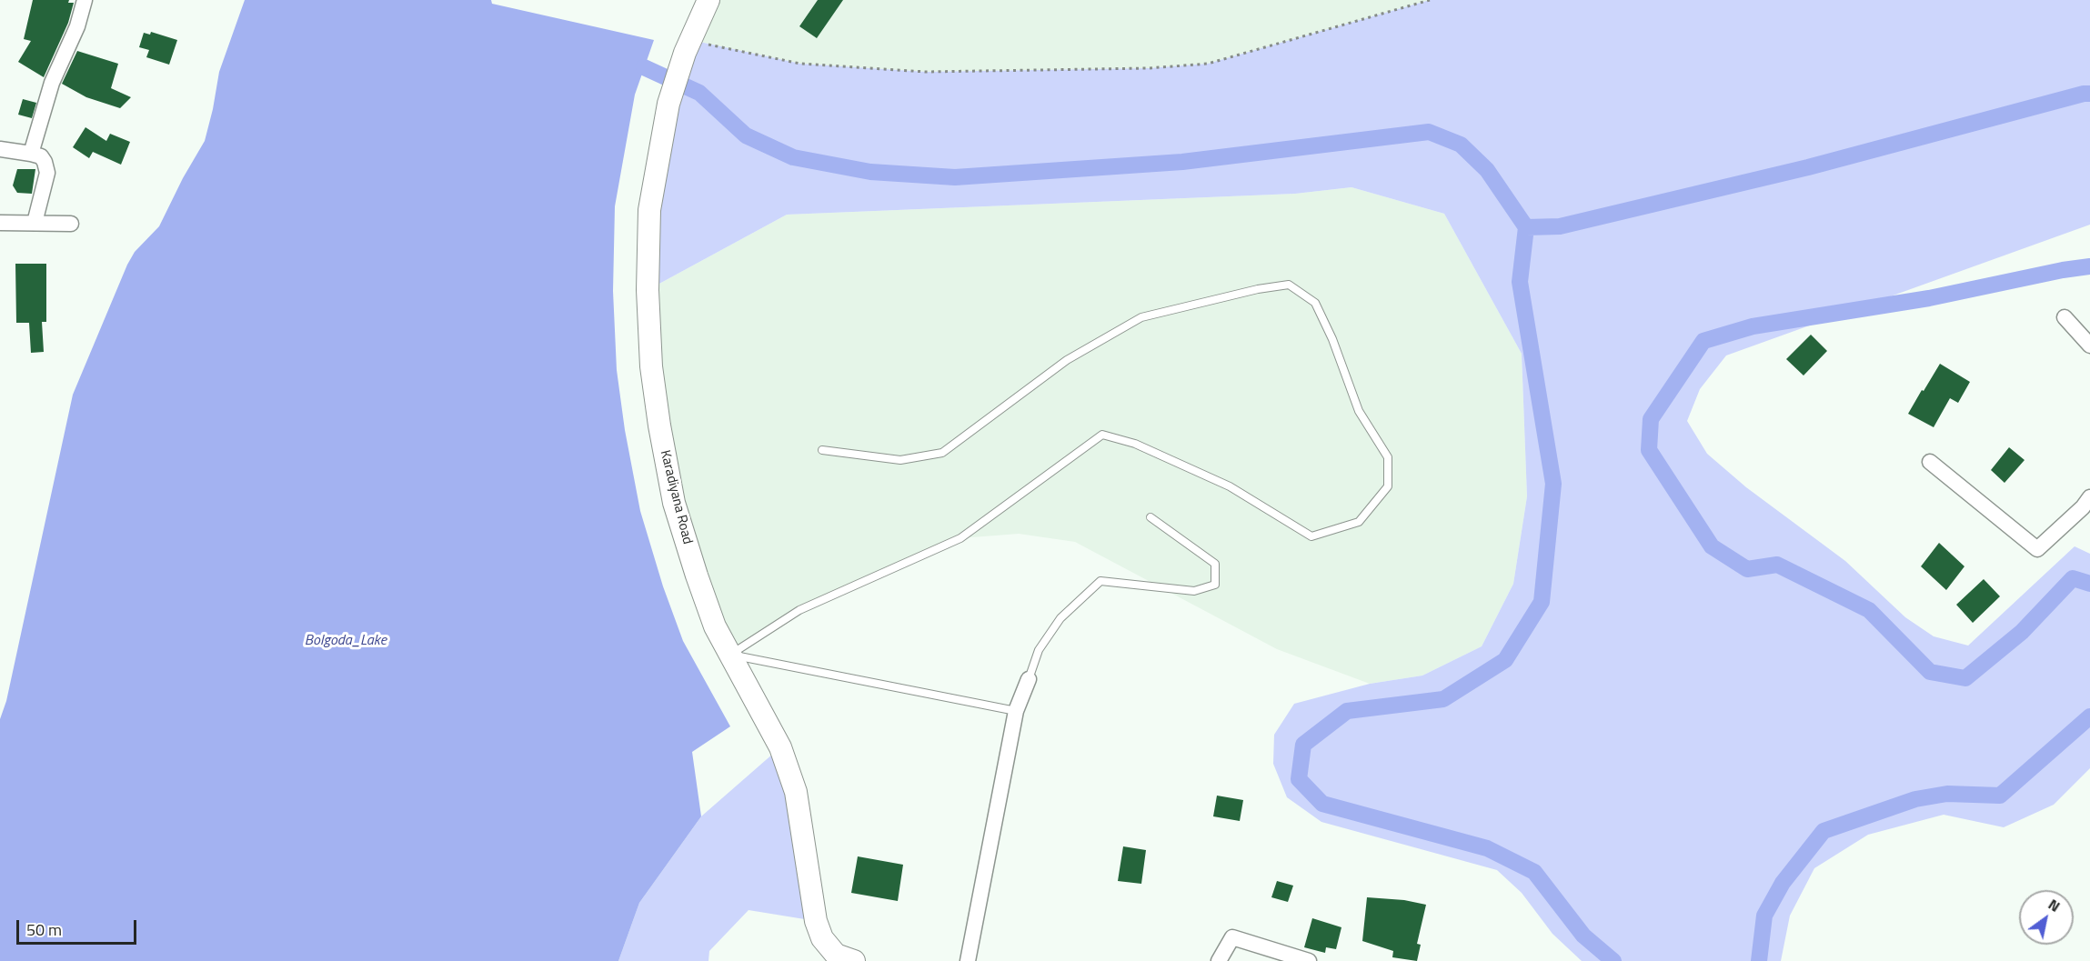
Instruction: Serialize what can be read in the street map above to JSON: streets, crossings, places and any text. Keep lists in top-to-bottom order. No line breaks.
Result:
{"streets":{"street":["Karadiyana Road"]},"water":["Bolgoda_Lake"],"scale_bar":"50 m","north":"top right"}
